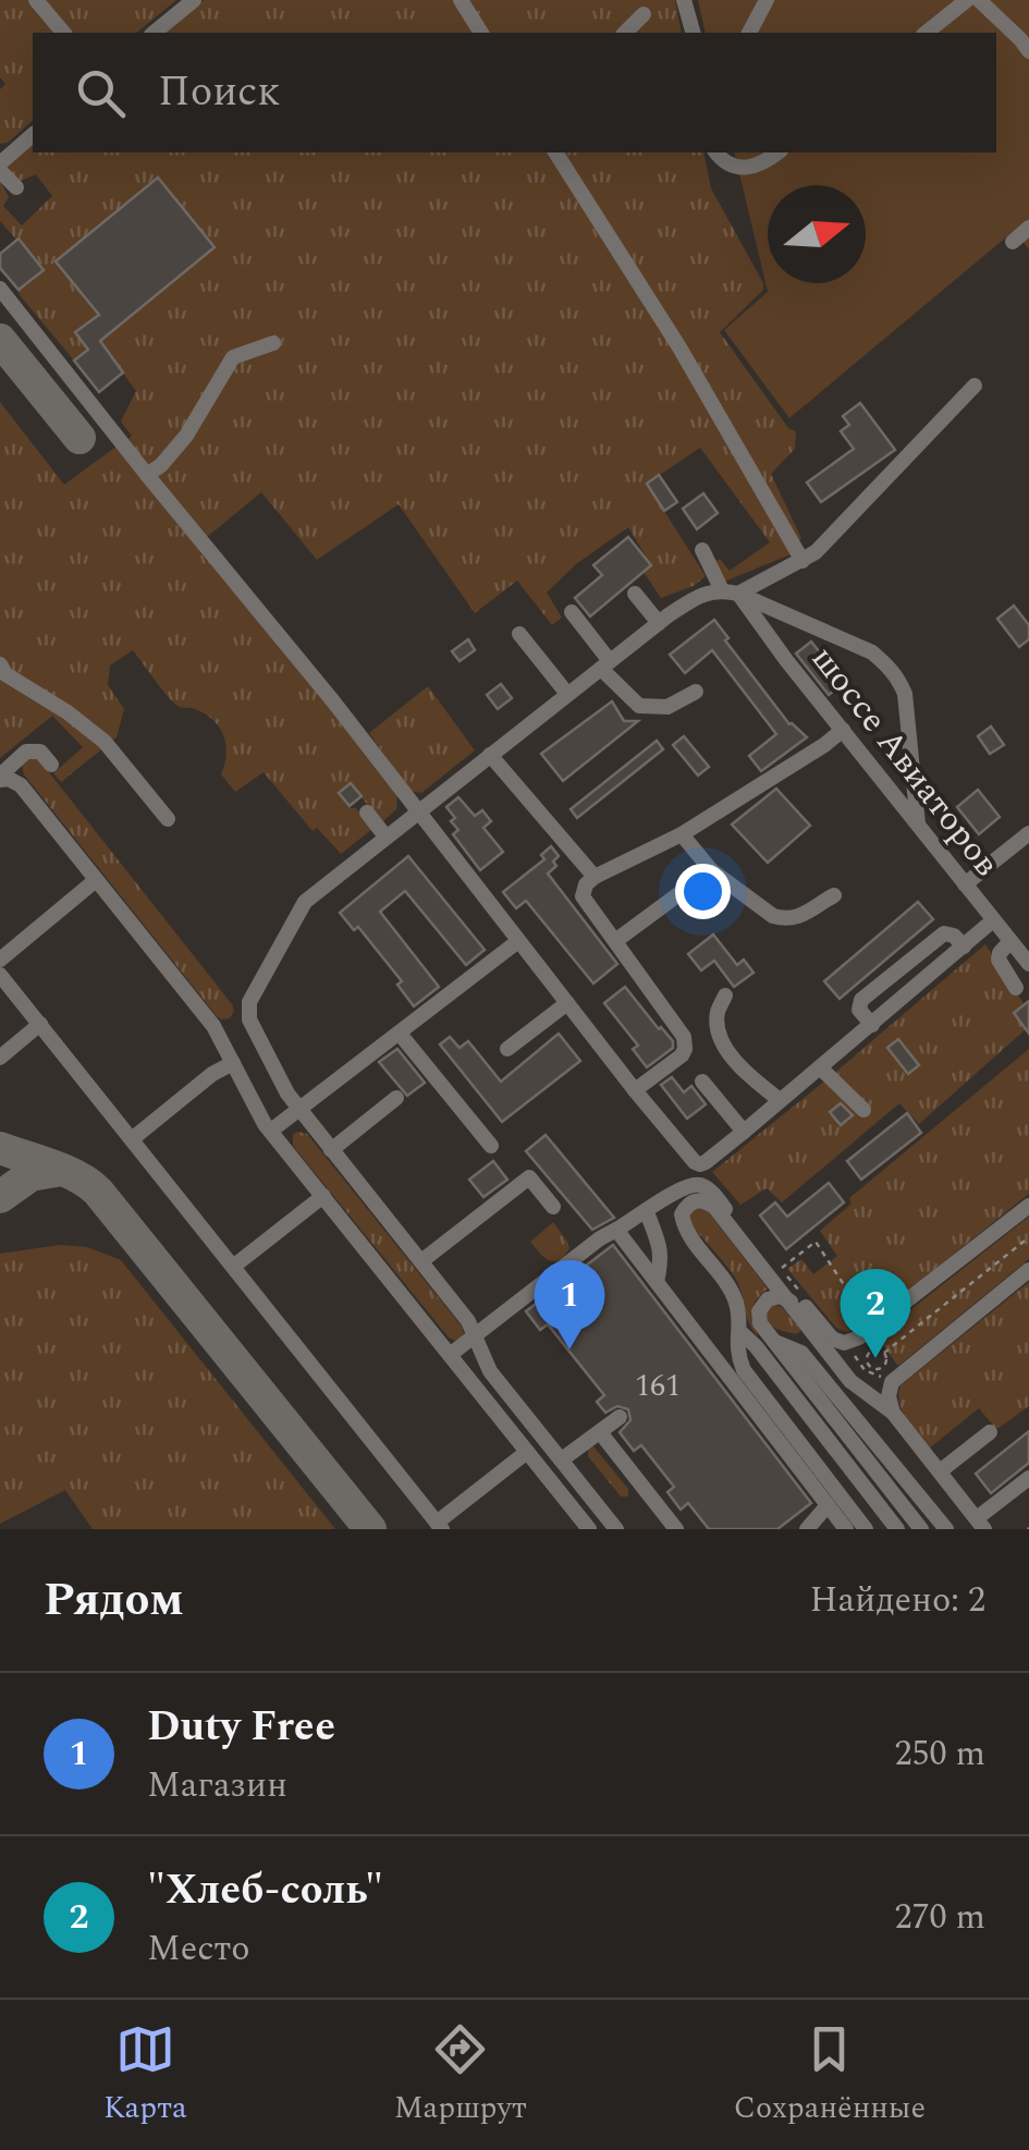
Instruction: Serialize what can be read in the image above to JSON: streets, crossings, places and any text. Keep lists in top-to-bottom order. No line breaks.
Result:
{"streets":{"street":["шоссе Авиаторов"]},"house_numbers":["161"],"north":"right","page":{"search":"Поиск","pins":["1","2"],"heading":["Рядом","Найдено: 2"],"list":[{"mark":"1","name":"Duty Free","note":"Магазин","value":"250 m"},{"mark":"2","name":"\"Хлеб-соль\"","note":"Место","value":"270 m"}],"nav":["Карта","Маршрут","Сохранённые"]}}
